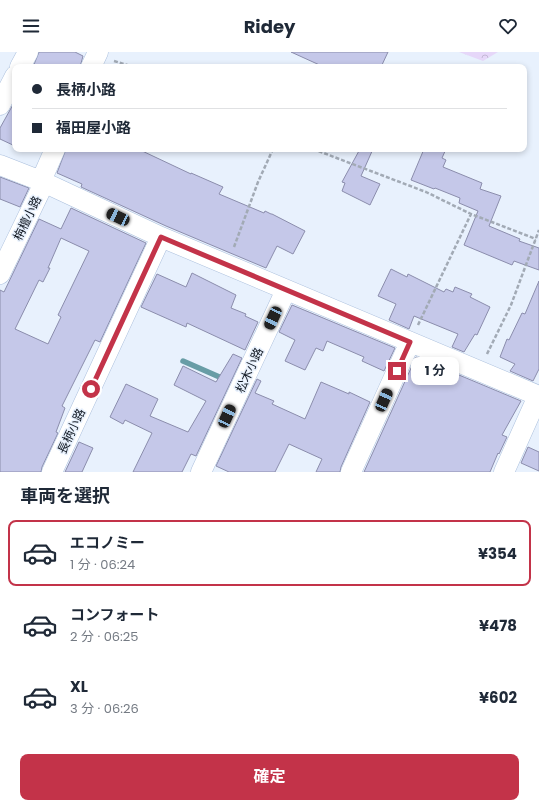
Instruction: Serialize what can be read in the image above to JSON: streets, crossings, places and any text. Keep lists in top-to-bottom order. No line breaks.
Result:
{"streets":{"street":["栴檀小路","松木小路","長柄小路"]},"page":{"header":"Ridey","banner":["長柄小路","福田屋小路"],"bubble":"1 分","heading":"車両を選択","list":[{"name":"エコノミー","note":"1 分 · 06:24","value":"¥354"},{"name":"コンフォート","note":"2 分 · 06:25","value":"¥478"},{"name":"XL","note":"3 分 · 06:26","value":"¥602"}],"buttons":"確定"}}
